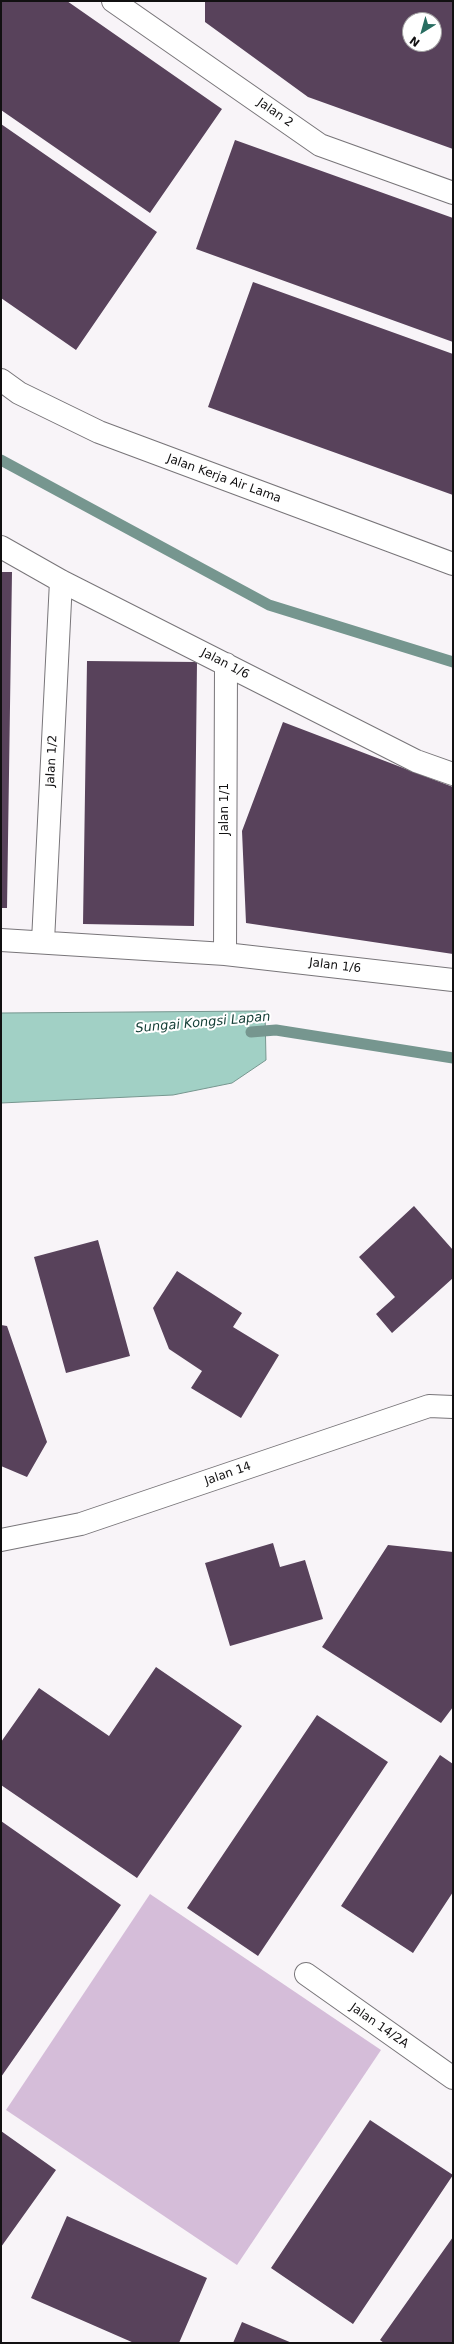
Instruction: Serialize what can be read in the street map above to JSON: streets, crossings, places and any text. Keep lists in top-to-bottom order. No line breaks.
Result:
{"streets":{"street":["Jalan 2","Jalan Kerja Air Lama","Jalan 1/6","Jalan 1/2","Jalan 1/1","Jalan 14","Jalan 14/2A"]},"crossings":[["Jalan 1/6","Jalan 1/2"],["Jalan 1/6","Jalan 1/1"]],"water":["Sungai Kongsi Lapan"],"north":"bottom left"}
